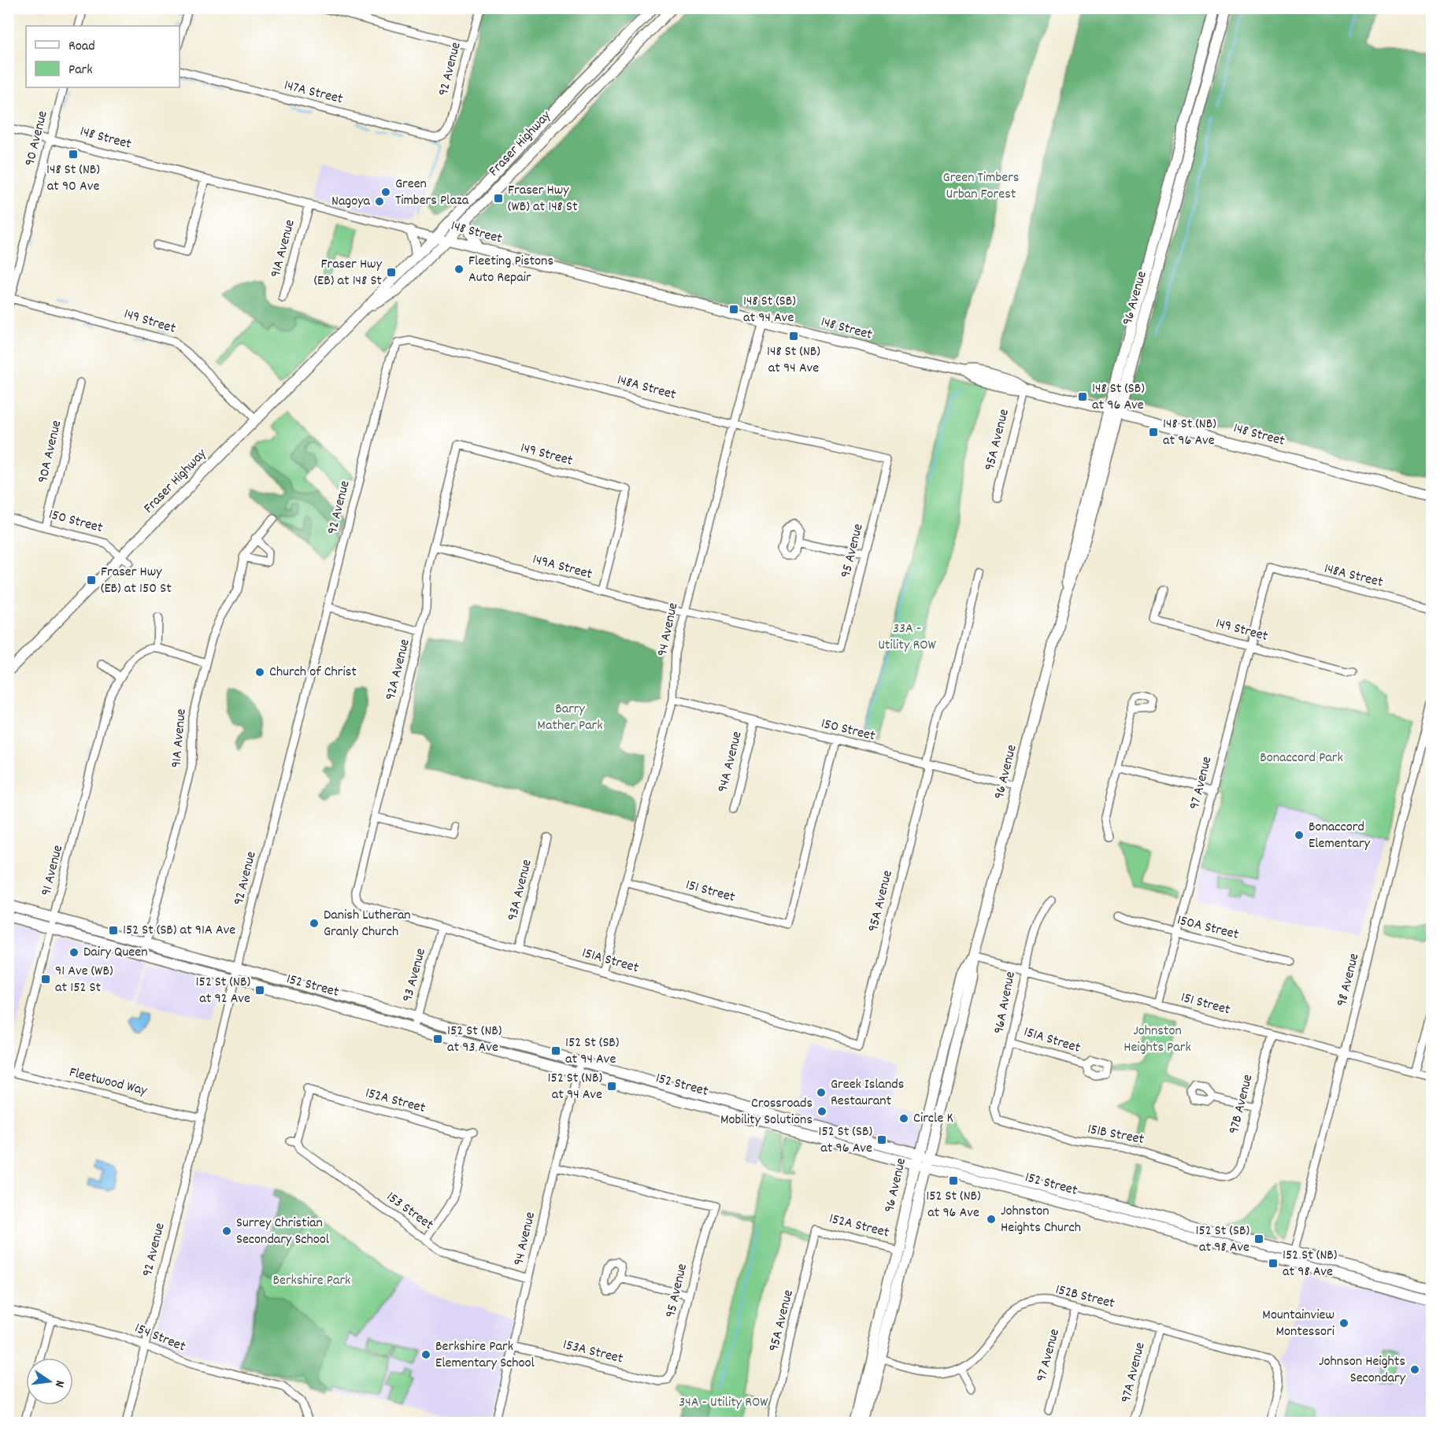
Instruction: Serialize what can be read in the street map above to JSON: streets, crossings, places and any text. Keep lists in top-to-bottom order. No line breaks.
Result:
{"streets":{"main road":["148 Street","Fraser Highway","96 Avenue","152 Street"],"street":["92 Avenue","147A Street","90 Avenue","91A Avenue","149 Street","148A Street","95A Avenue","90A Avenue","150 Street","95 Avenue","149A Street","94 Avenue","92A Avenue","94A Avenue","97 Avenue","91 Avenue","93A Avenue","151 Street","150A Street","151A Street","93 Avenue","98 Avenue","96A Avenue","Fleetwood Way","152A Street","97B Avenue","151B Street","153 Street","152B Street","154 Street","153A Street","97A Avenue"]},"crossings":[["92 Avenue","147A Street"],["92 Avenue","148A Street"],["92 Avenue","152 Street"],["92 Avenue","Fleetwood Way"],["92 Avenue","154 Street"],["90 Avenue","148 Street"],["90 Avenue","149 Street"],["148 Street","Fraser Highway"],["148 Street","91A Avenue"],["148 Street","96 Avenue"],["148 Street","95A Avenue"],["148 Street","94 Avenue"],["Fraser Highway","149 Street"],["Fraser Highway","150 Street"],["91A Avenue","152 Street"],["96 Avenue","150 Street"],["96 Avenue","151 Street"],["96 Avenue","152 Street"],["96 Avenue","152A Street"],["96 Avenue","152B Street"],["149 Street","149A Street"],["149 Street","92A Avenue"],["149 Street","97 Avenue"],["148A Street","95 Avenue"],["148A Street","94 Avenue"],["148A Street","97 Avenue"],["95A Avenue","150 Street"],["95A Avenue","151A Street"],["95A Avenue","152A Street"],["90A Avenue","150 Street"],["150 Street","94 Avenue"],["150 Street","94A Avenue"],["150 Street","151 Street"],["95 Avenue","149A Street"],["95 Avenue","94 Avenue"],["95 Avenue","153A Street"],["149A Street","94 Avenue"],["149A Street","92A Avenue"],["94 Avenue","151 Street"],["94 Avenue","151A Street"],["94 Avenue","152 Street"],["94 Avenue","153 Street"],["94 Avenue","153A Street"],["92A Avenue","151A Street"],["97 Avenue","151 Street"],["97 Avenue","150A Street"],["97 Avenue","152B Street"],["91 Avenue","152 Street"],["91 Avenue","Fleetwood Way"],["93A Avenue","151A Street"],["151 Street","98 Avenue"],["151 Street","96A Avenue"],["151 Street","97B Avenue"],["151A Street","93 Avenue"],["151A Street","96A Avenue"],["93 Avenue","152 Street"],["98 Avenue","152 Street"],["96A Avenue","151B Street"],["152A Street","153 Street"],["97B Avenue","151B Street"],["152B Street","97A Avenue"]],"parks":["Green Timbers Urban Forest","33A - Utility ROW","Barry Mather Park","Bonaccord Park","Johnston Heights Park","Berkshire Park","34A - Utility ROW"],"places":{"transit":["148 St (NB) at 90 Ave","Fraser Hwy (WB) at 148 St","Fraser Hwy (EB) at 148 St","148 St (SB) at 94 Ave","148 St (NB) at 94 Ave","148 St (SB) at 96 Ave","148 St (NB) at 96 Ave","Fraser Hwy (EB) at 150 St","152 St (SB) at 91A Ave","91 Ave (WB) at 152 St","152 St (NB) at 92 Ave","152 St (NB) at 93 Ave","152 St (SB) at 94 Ave","152 St (NB) at 94 Ave","152 St (SB) at 96 Ave","152 St (NB) at 96 Ave","152 St (SB) at 98 Ave","152 St (NB) at 98 Ave"],"other":["Green Timbers Plaza","Nagoya","Fleeting Pistons Auto Repair","Church of Christ","Bonaccord Elementary","Danish Lutheran Granly Church","Dairy Queen","Greek Islands Restaurant","Crossroads Mobility Solutions","Circle K","Johnston Heights Church","Surrey Christian Secondary School","Mountainview Montessori","Berkshire Park Elementary School","Johnson Heights Secondary"]},"legend":["Road","Park"],"north":"right"}
